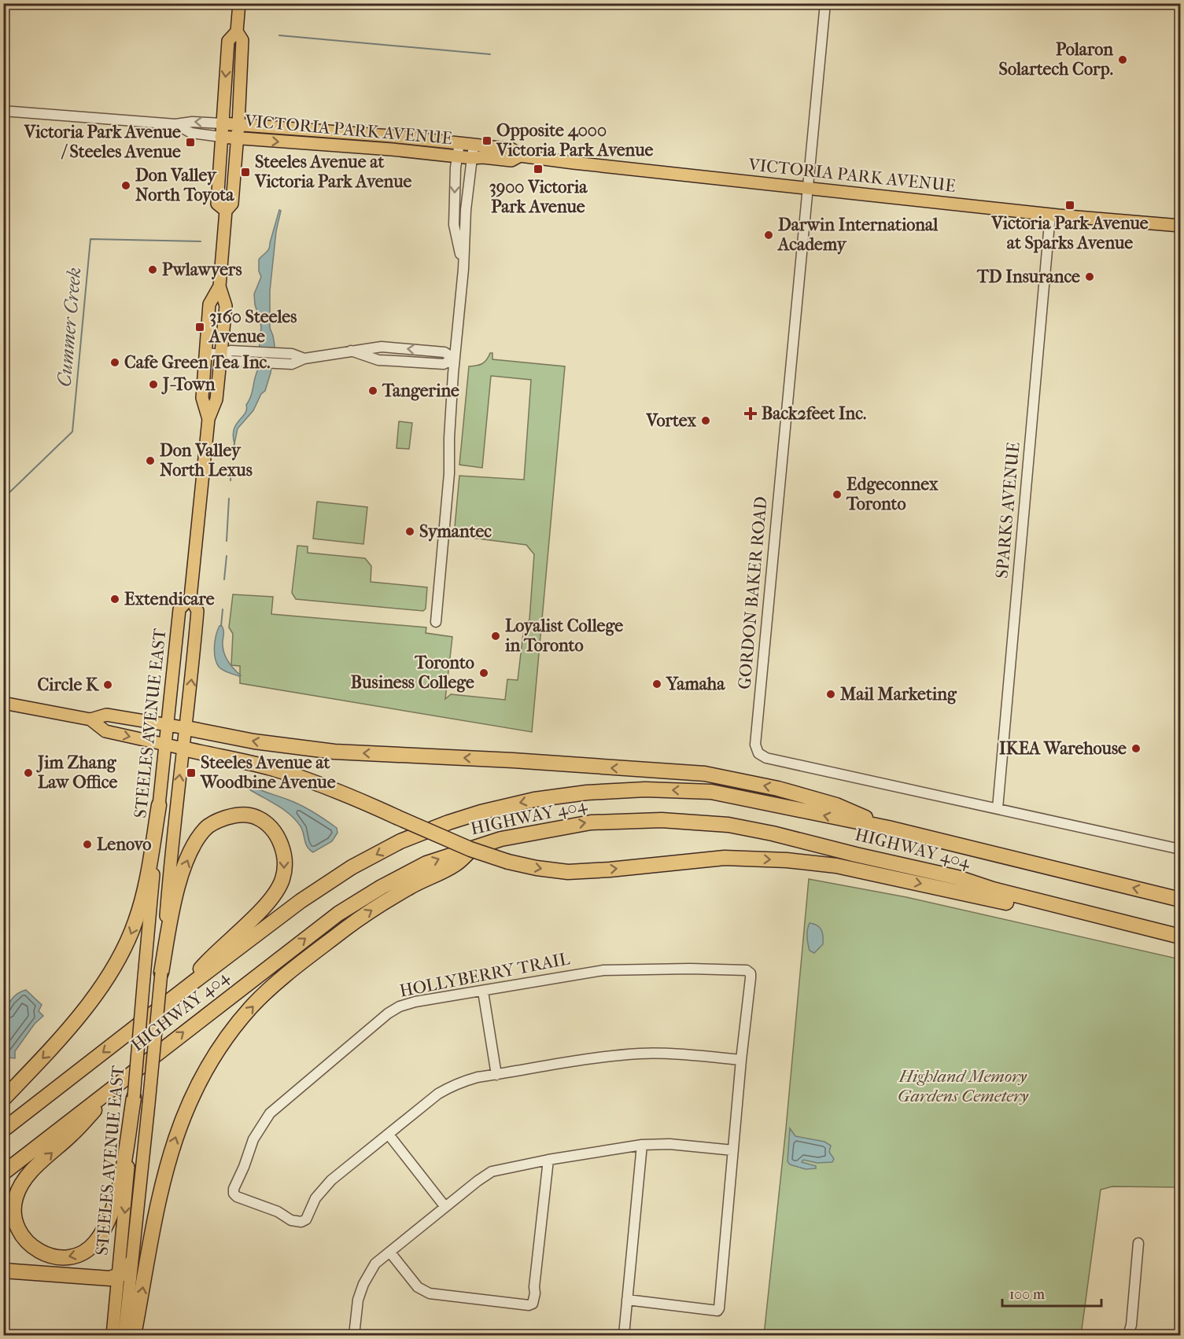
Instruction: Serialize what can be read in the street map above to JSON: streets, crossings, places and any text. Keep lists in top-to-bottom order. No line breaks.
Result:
{"streets":{"highway":["HIGHWAY 404"],"main road":["VICTORIA PARK AVENUE","STEELES AVENUE EAST"],"street":["SPARKS AVENUE","GORDON BAKER ROAD","HOLLYBERRY TRAIL"]},"crossings":[["VICTORIA PARK AVENUE","SPARKS AVENUE"],["VICTORIA PARK AVENUE","GORDON BAKER ROAD"],["VICTORIA PARK AVENUE","STEELES AVENUE EAST"],["SPARKS AVENUE","GORDON BAKER ROAD"]],"water":["Cummer Creek"],"parks":["Highland Memory Gardens Cemetery"],"places":{"other":["Polaron Solartech Corp.","Don Valley North Toyota","Darwin International Academy","Pwlawyers","TD Insurance","Cafe Green Tea Inc.","J-Town","Tangerine","Vortex","Don Valley North Lexus","Edgeconnex Toronto","Symantec","Extendicare","Loyalist College in Toronto","Toronto Business College","Yamaha","Circle K","Mail Marketing","IKEA Warehouse","Jim Zhang Law Office","Lenovo"],"transit":["Opposite 4000 Victoria Park Avenue","Victoria Park Avenue / Steeles Avenue","3900 Victoria Park Avenue","Steeles Avenue at Victoria Park Avenue","Victoria Park Avenue at Sparks Avenue","3160 Steeles Avenue","Steeles Avenue at Woodbine Avenue"],"health":["Back2feet Inc."]},"scale_bar":"100 m"}
